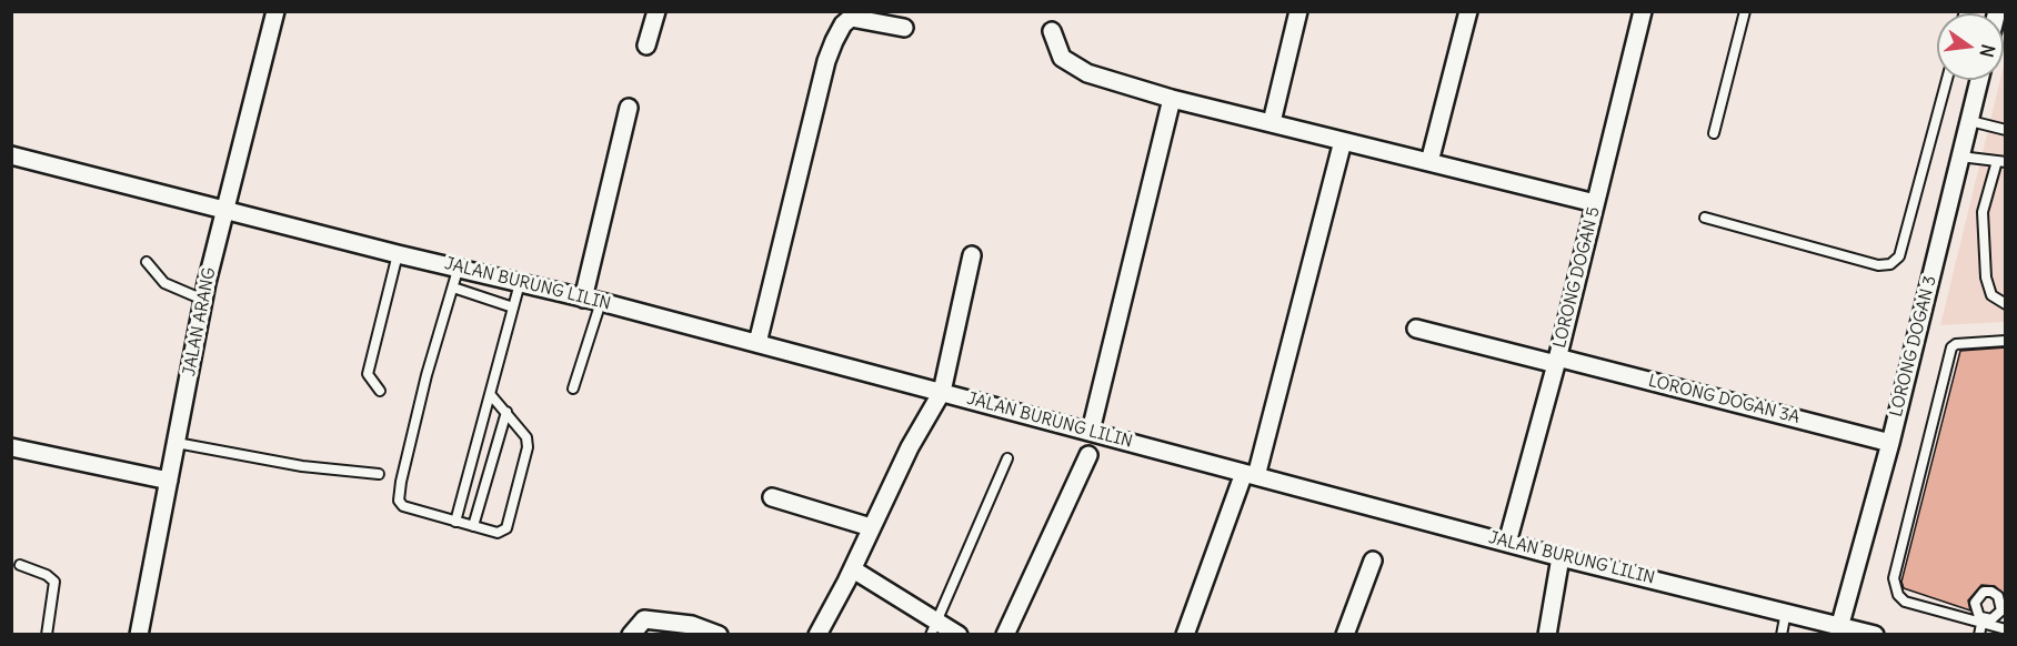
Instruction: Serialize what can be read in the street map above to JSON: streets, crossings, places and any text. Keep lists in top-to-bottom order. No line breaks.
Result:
{"streets":{"street":["LORONG DOGAN 5","JALAN BURUNG LILIN","JALAN ARANG","LORONG DOGAN 3","LORONG DOGAN 3A"]},"crossings":[["LORONG DOGAN 5","JALAN BURUNG LILIN"],["LORONG DOGAN 5","LORONG DOGAN 3A"],["JALAN BURUNG LILIN","JALAN ARANG"],["JALAN BURUNG LILIN","LORONG DOGAN 3"],["LORONG DOGAN 3","LORONG DOGAN 3A"]],"north":"right"}
